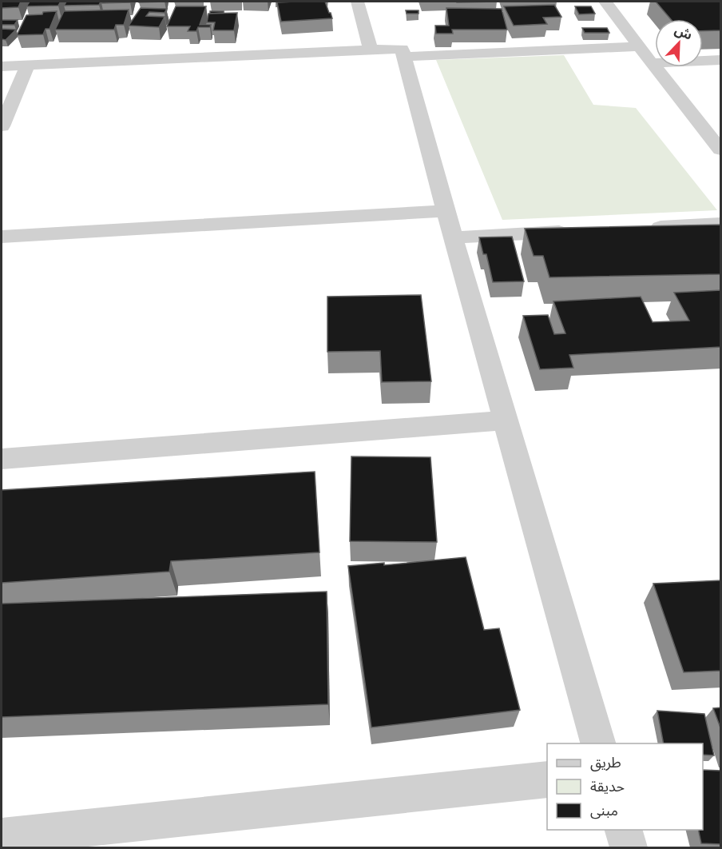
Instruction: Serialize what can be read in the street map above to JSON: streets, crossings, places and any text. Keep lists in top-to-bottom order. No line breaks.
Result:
{"legend":["طريق","حديقة","مبنى"],"north":"top right"}
